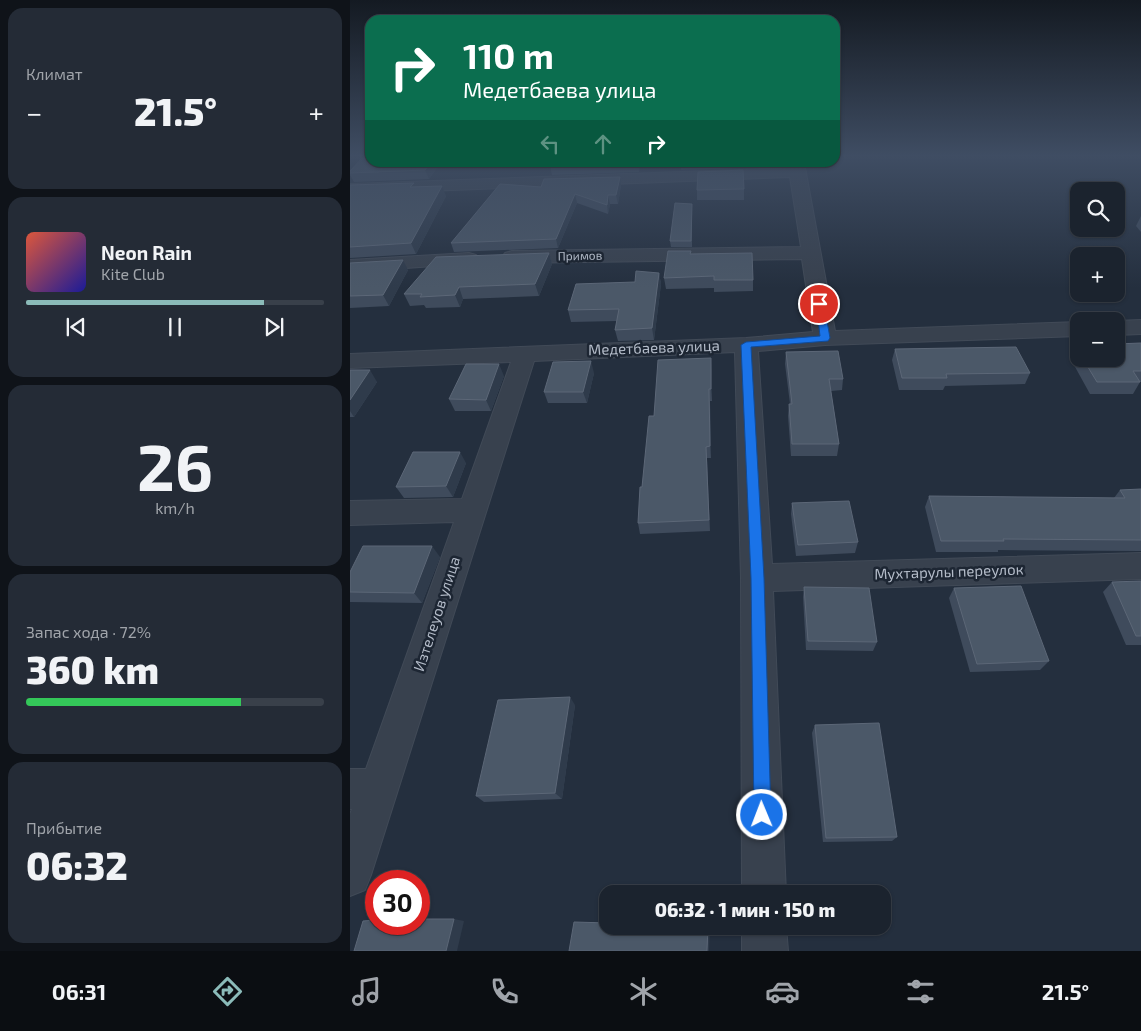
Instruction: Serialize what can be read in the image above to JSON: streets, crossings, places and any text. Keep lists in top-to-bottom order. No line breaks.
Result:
{"streets":{"street":["Примов","Медетбаева улица","Мухтарулы переулок","Изтелеуов улица"]},"crossings":[["Медетбаева улица","Изтелеуов улица"]],"page":{"tile":["Климат",["26","km/h"],["Запас хода · 72%","360 km"],["Прибытие","06:32"]],"turn":["110 m","Медетбаева улица"],"heat":["−","21.5°","+"],"map_buttons":["+","−"],"song":["Neon Rain","Kite Club"],"limit":"30","trip":"06:32 · 1 мин · 150 m","tabs":["06:31","21.5°"]}}
